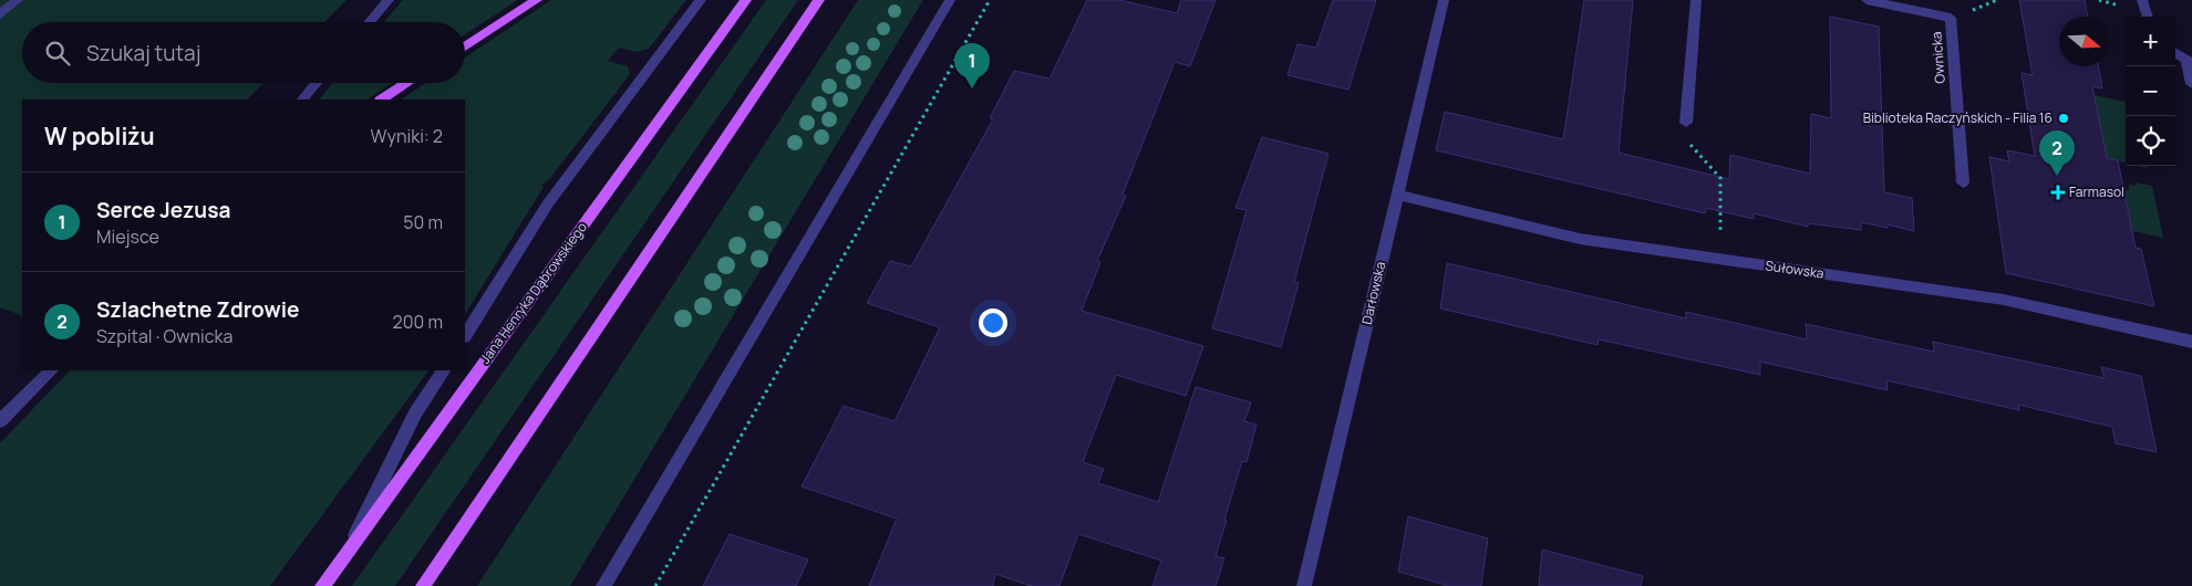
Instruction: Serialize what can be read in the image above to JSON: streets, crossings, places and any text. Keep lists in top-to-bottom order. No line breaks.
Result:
{"streets":{"main road":["Jana Henryka Dąbrowskiego"],"street":["Ownicka","Sułowska","Darłowska"]},"crossings":[["Sułowska","Darłowska"]],"places":{"other":["Biblioteka Raczyńskich - Filia 16"],"health":["Farmasol"]},"north":"right","page":{"map_buttons":["+","−"],"search":"Szukaj tutaj","pins":["1","2"],"heading":["W pobliżu","Wyniki: 2"],"list":[{"mark":"1","name":"Serce Jezusa","note":"Miejsce","value":"50 m"},{"mark":"2","name":"Szlachetne Zdrowie","note":"Szpital · Ownicka","value":"200 m"}]}}
